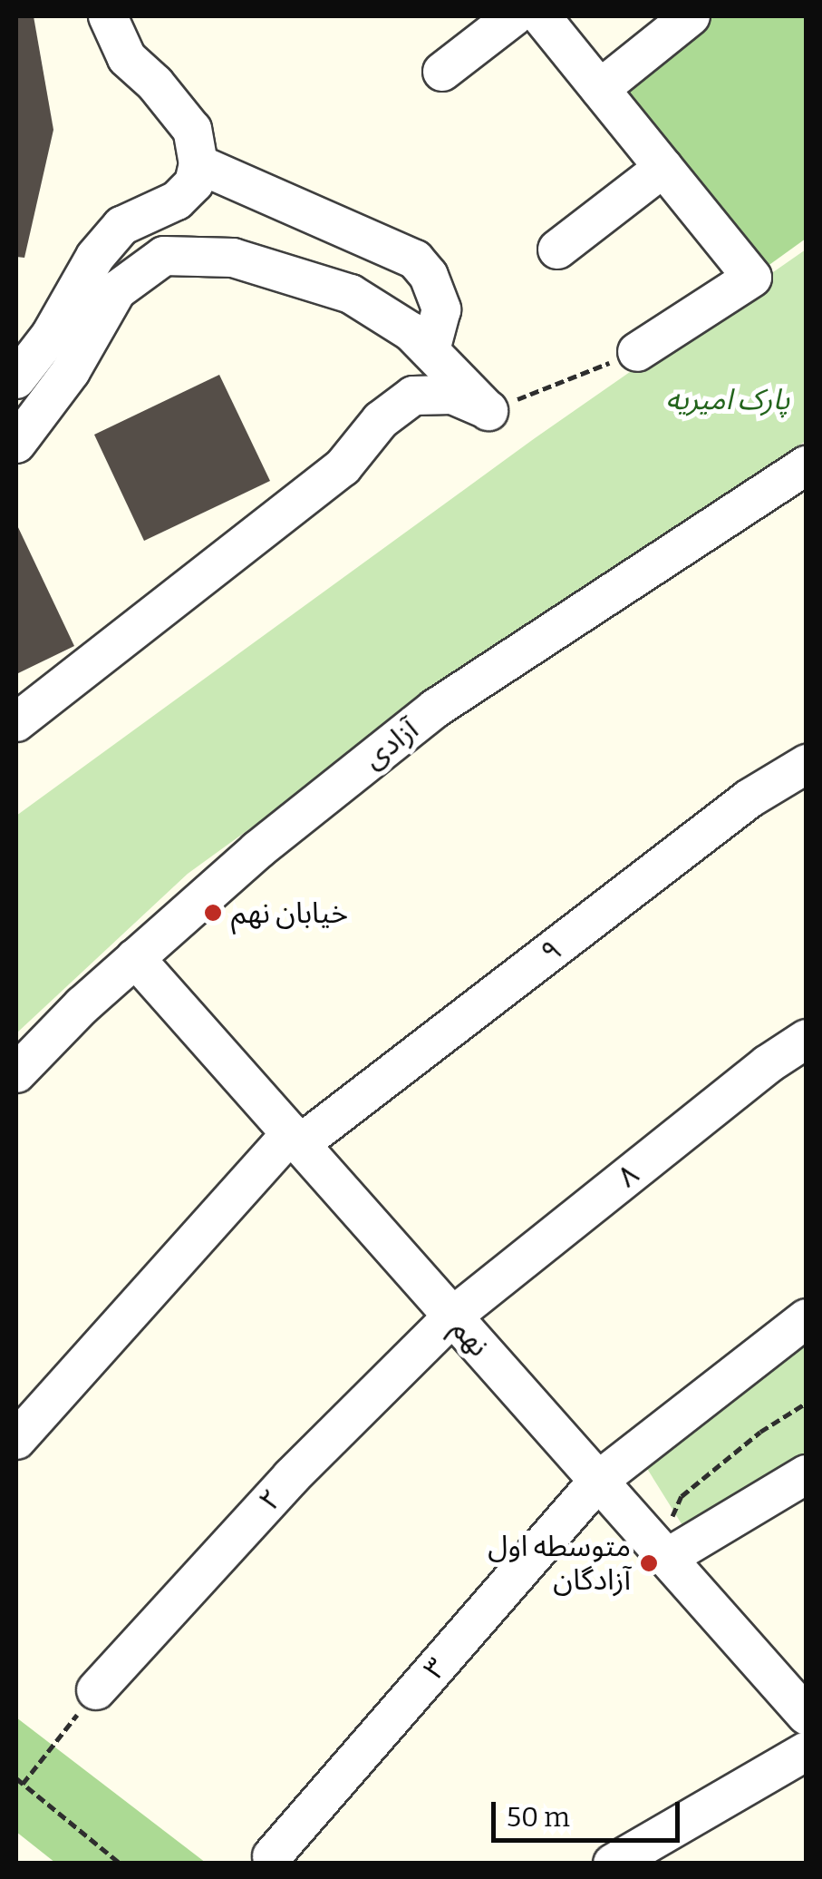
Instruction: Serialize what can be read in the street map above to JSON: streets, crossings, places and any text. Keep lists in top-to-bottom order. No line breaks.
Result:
{"streets":{"street":["آزادی","۹","۸","نهم","۲","۳"]},"crossings":[["آزادی","نهم"],["۹","نهم"],["۸","نهم"],["۸","۲"],["نهم","۲"],["نهم","۳"]],"parks":["پارک امیریه"],"places":["خیابان نهم","متوسطه اول آزادگان"],"scale_bar":"50 m"}
